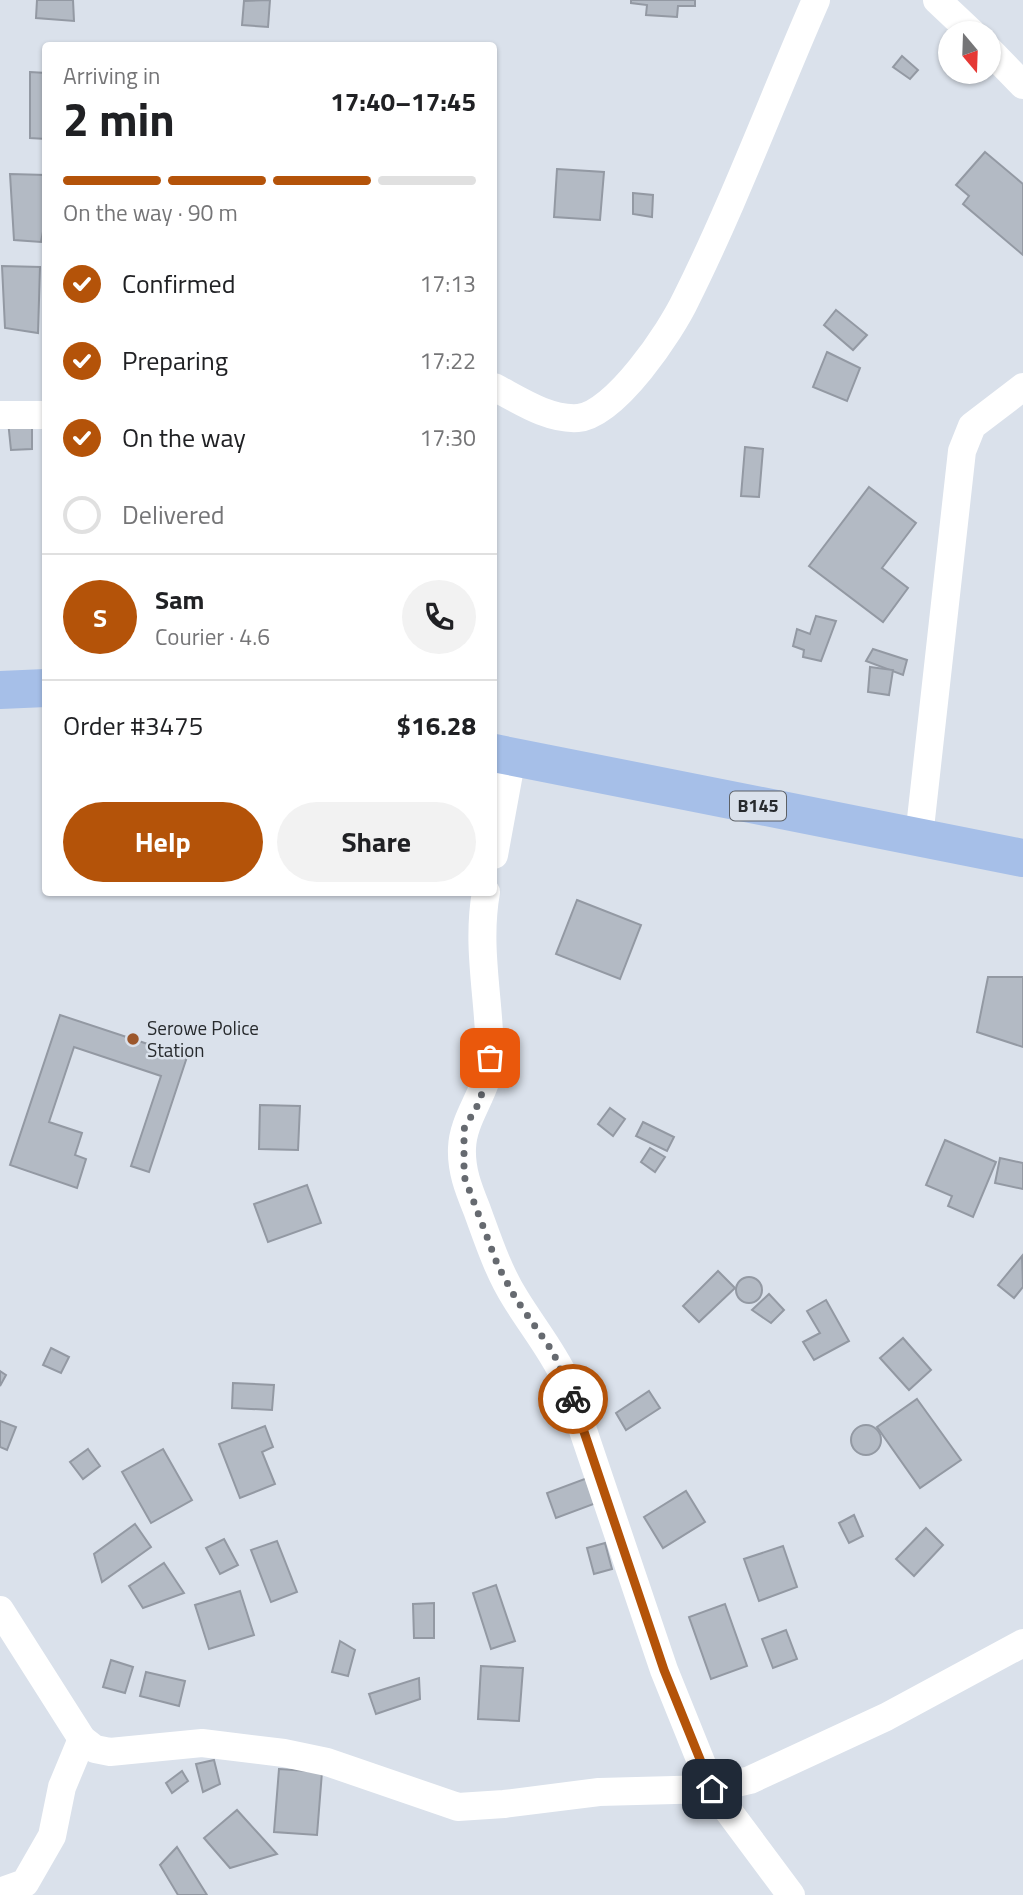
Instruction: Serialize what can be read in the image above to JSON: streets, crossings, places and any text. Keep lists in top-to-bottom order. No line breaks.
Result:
{"streets":{"main road":["B145"]},"places":["Serowe Police Station"],"north":"bottom","page":{"heading":["2 min","Arriving in","17:40–17:45"],"panel":["Sam","Courier · 4.6","Order #3475","$16.28"],"bar":"On the way · 90 m","list":[["Confirmed","17:13"],["Preparing","17:22"],["On the way","17:30"],"Delivered"],"round":"S","buttons":["Help","Share"]}}
